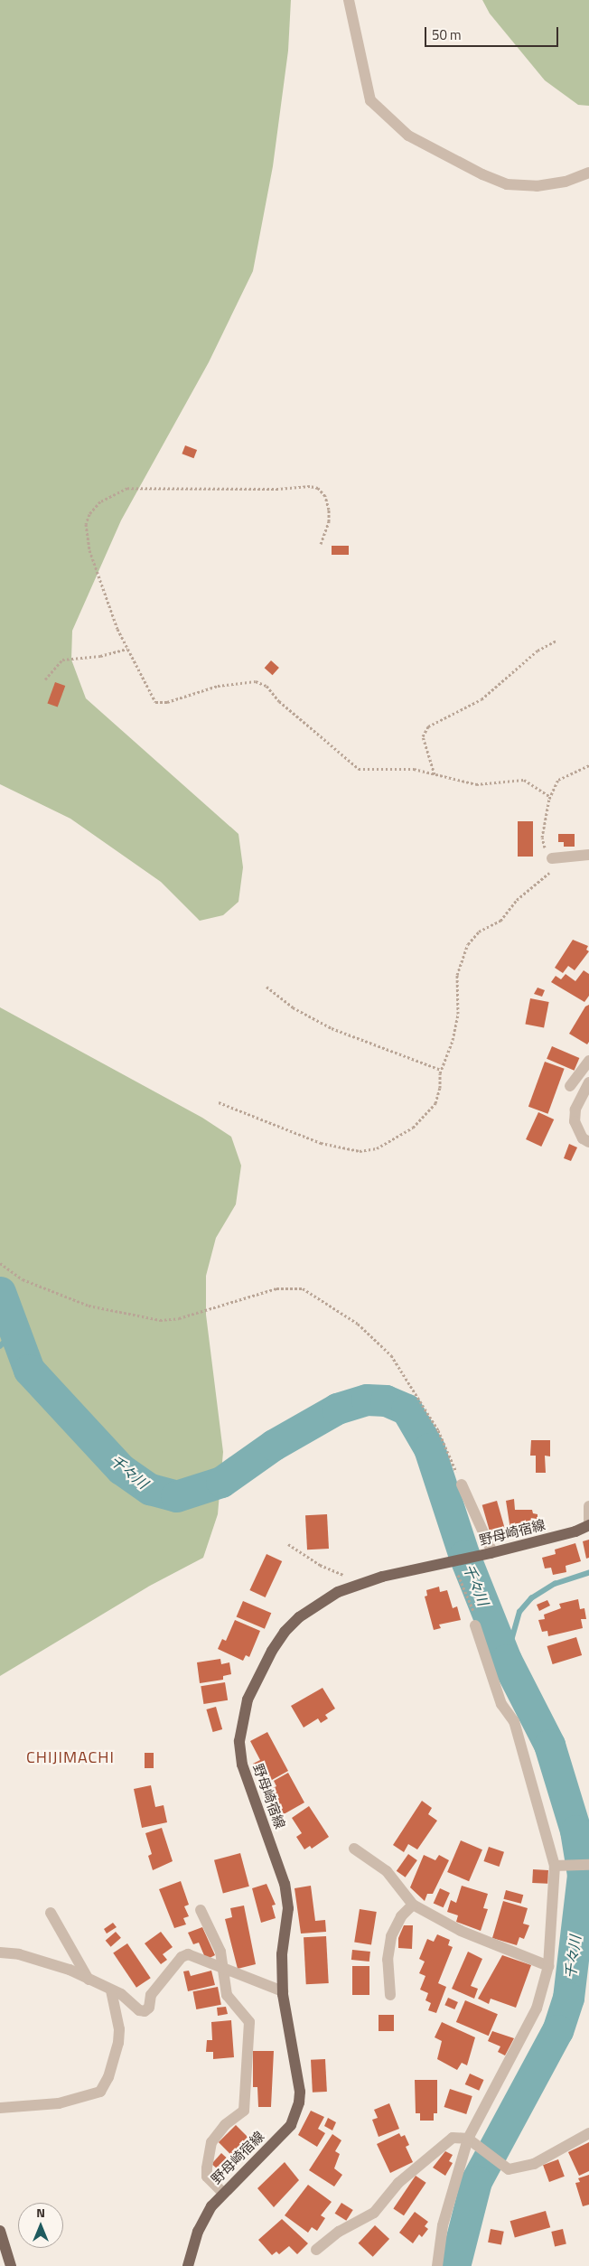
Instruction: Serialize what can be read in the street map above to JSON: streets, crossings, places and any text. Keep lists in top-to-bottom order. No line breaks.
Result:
{"streets":{"main road":["野母崎宿線"]},"districts":["CHIJIMACHI"],"water":["千々川"],"scale_bar":"50 m","north":"top"}
